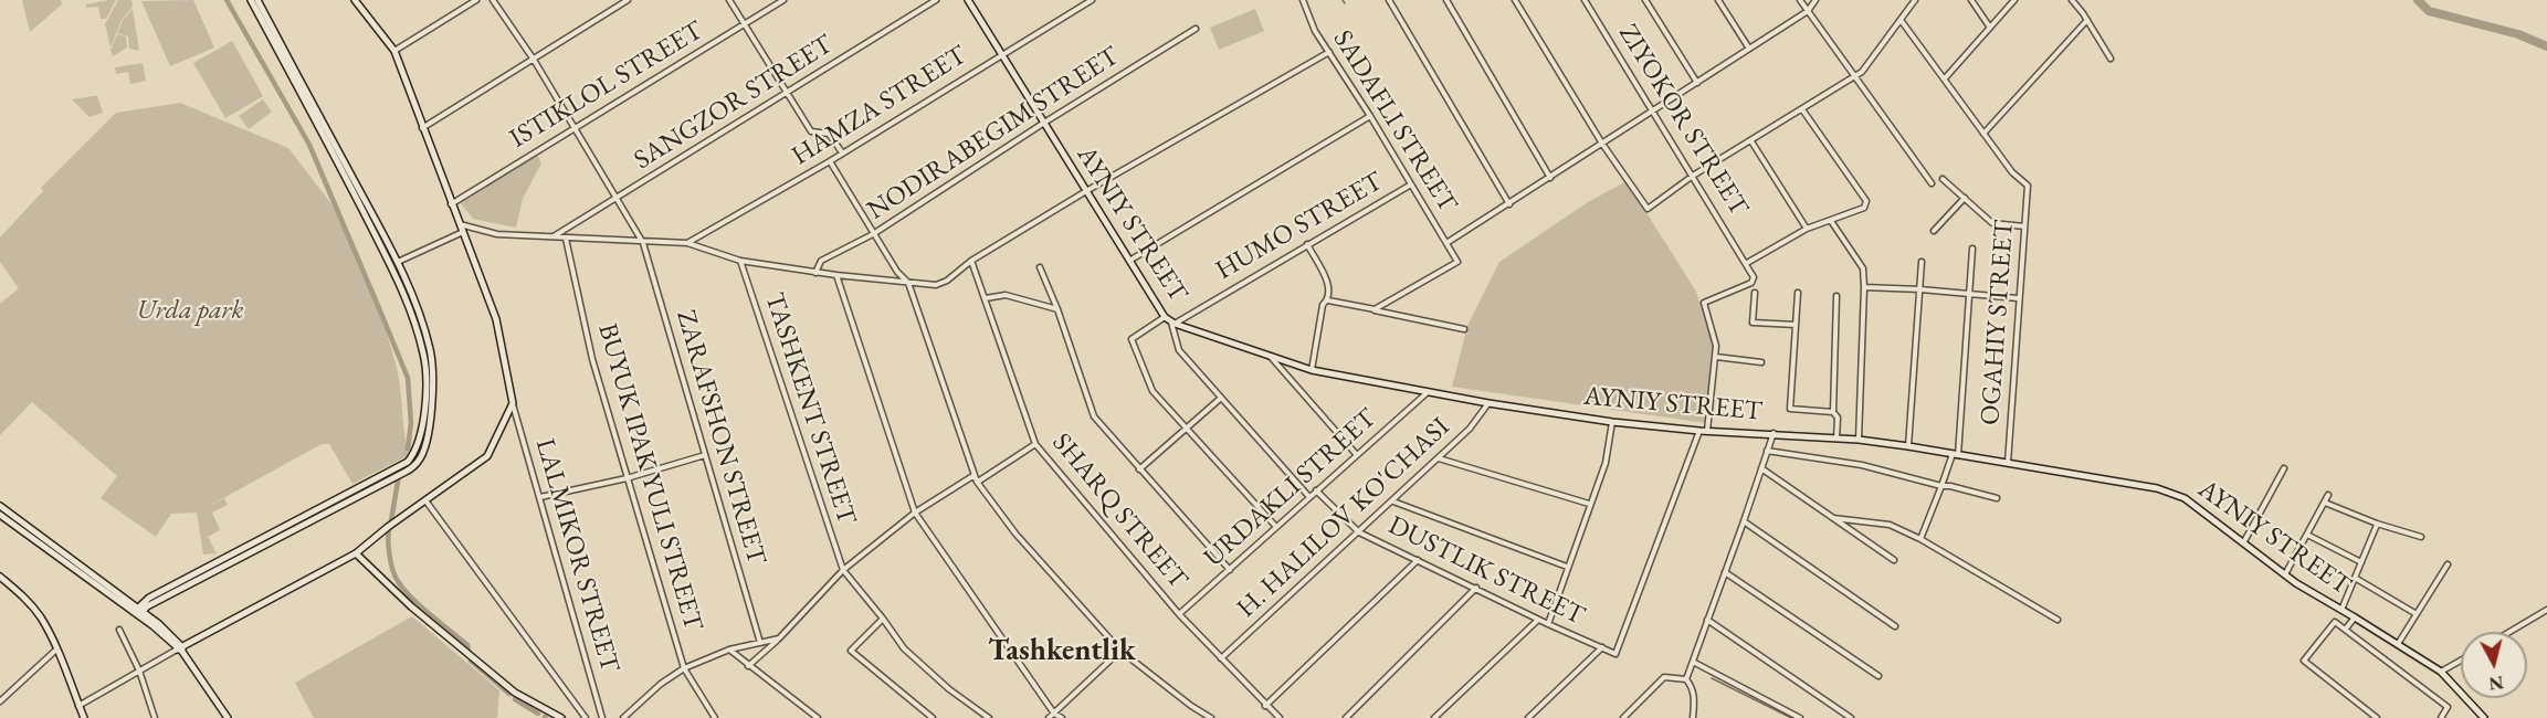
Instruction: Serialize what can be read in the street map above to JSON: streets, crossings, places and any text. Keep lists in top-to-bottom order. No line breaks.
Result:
{"streets":{"street":["ISTIKLOL STREET","SANGZOR STREET","HAMZA STREET","ZIYOKOR STREET","SADAFLI STREET","NODIRABEGIM STREET","AYNIY STREET","HUMO STREET","OGAHIY STREET","TASHKENT STREET","ZARAFSHON STREET","BUYUK IPAK YULI STREET","URDAKLI STREET","SHARQ STREET","H. HALILOV KO'CHASI","LALMIKOR STREET","DUSTLIK STREET"]},"crossings":[["ISTIKLOL STREET","ZARAFSHON STREET"],["SANGZOR STREET","ZARAFSHON STREET"],["HAMZA STREET","AYNIY STREET"],["SADAFLI STREET","HUMO STREET"],["NODIRABEGIM STREET","AYNIY STREET"],["AYNIY STREET","HUMO STREET"],["AYNIY STREET","OGAHIY STREET"],["AYNIY STREET","URDAKLI STREET"],["AYNIY STREET","H. HALILOV KO'CHASI"],["AYNIY STREET","DUSTLIK STREET"],["URDAKLI STREET","SHARQ STREET"],["URDAKLI STREET","DUSTLIK STREET"],["SHARQ STREET","H. HALILOV KO'CHASI"],["H. HALILOV KO'CHASI","DUSTLIK STREET"]],"districts":["Tashkentlik"],"parks":["Urda park"],"north":"bottom"}
